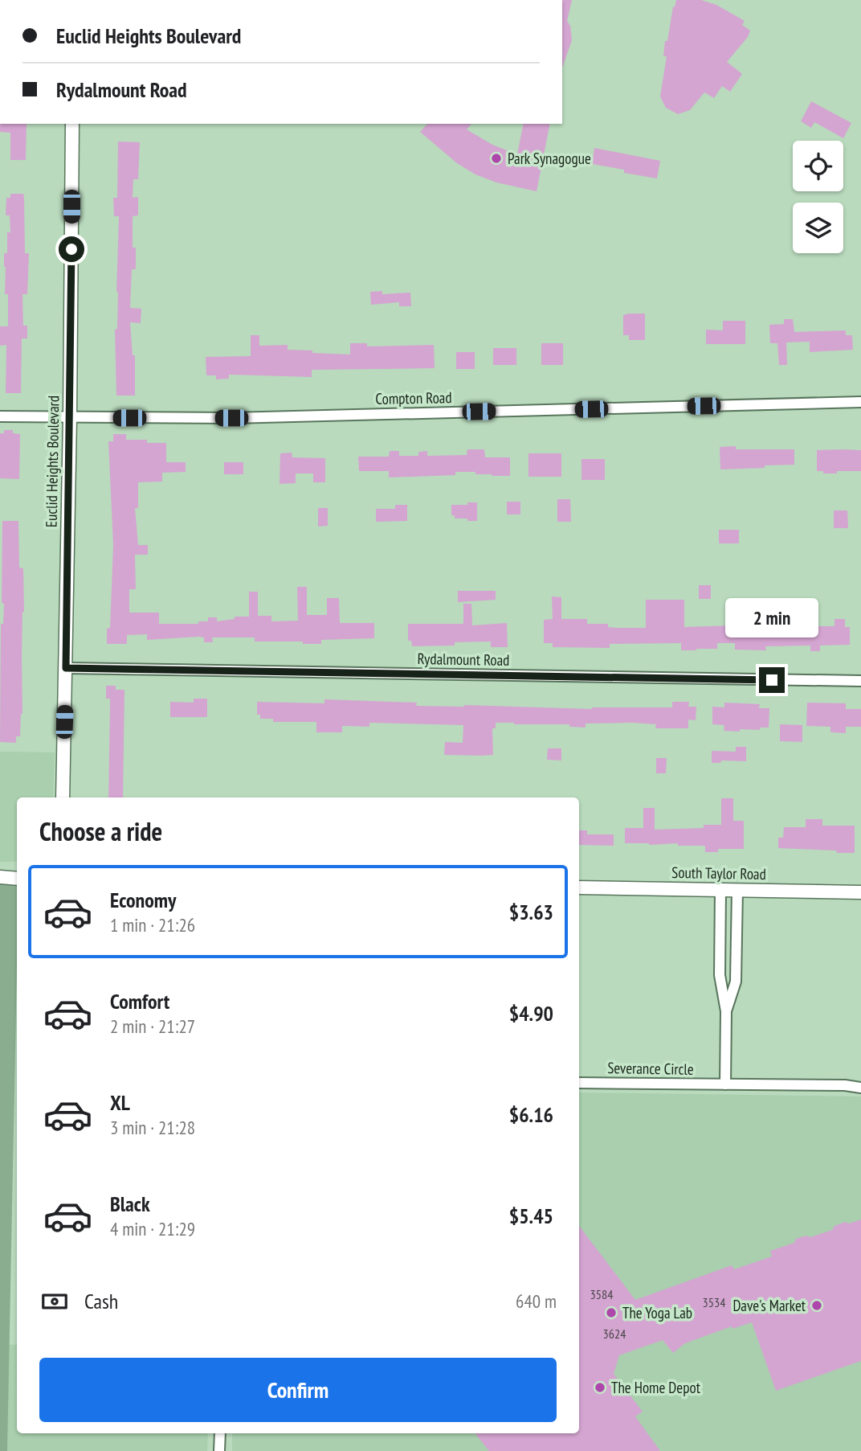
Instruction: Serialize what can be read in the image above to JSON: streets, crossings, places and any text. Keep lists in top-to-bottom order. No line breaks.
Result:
{"streets":{"street":["Compton Road","Euclid Heights Boulevard","Rydalmount Road","South Taylor Road","Severance Circle"]},"crossings":[["Compton Road","Euclid Heights Boulevard"],["Euclid Heights Boulevard","Rydalmount Road"]],"places":["Park Synagogue","Dave's Market","The Yoga Lab","The Home Depot"],"house_numbers":["3584","3534","3624"],"page":{"banner":["Euclid Heights Boulevard","Rydalmount Road"],"bubble":"2 min","heading":"Choose a ride","list":[{"name":"Economy","note":"1 min · 21:26","value":"$3.63"},{"name":"Comfort","note":"2 min · 21:27","value":"$4.90"},{"name":"XL","note":"3 min · 21:28","value":"$6.16"},{"name":"Black","note":"4 min · 21:29","value":"$5.45"}],"pay":["Cash","640 m"],"buttons":"Confirm"}}
